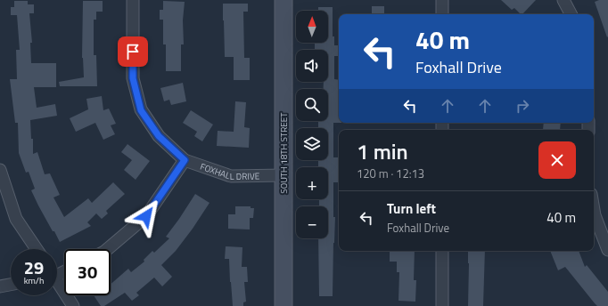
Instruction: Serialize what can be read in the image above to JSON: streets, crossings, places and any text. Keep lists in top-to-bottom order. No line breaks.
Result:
{"streets":{"main road":["SOUTH 18TH STREET"],"street":["FOXHALL DRIVE"]},"crossings":[["SOUTH 18TH STREET","FOXHALL DRIVE"]],"north":"top","page":{"map_buttons":["+","−"],"turn":["40 m","Foxhall Drive"],"heading":["1 min","120 m · 12:13"],"list":[{"name":"Turn left","note":"Foxhall Drive","value":"40 m"}],"speed":"29 km/h","limit":"30"}}
